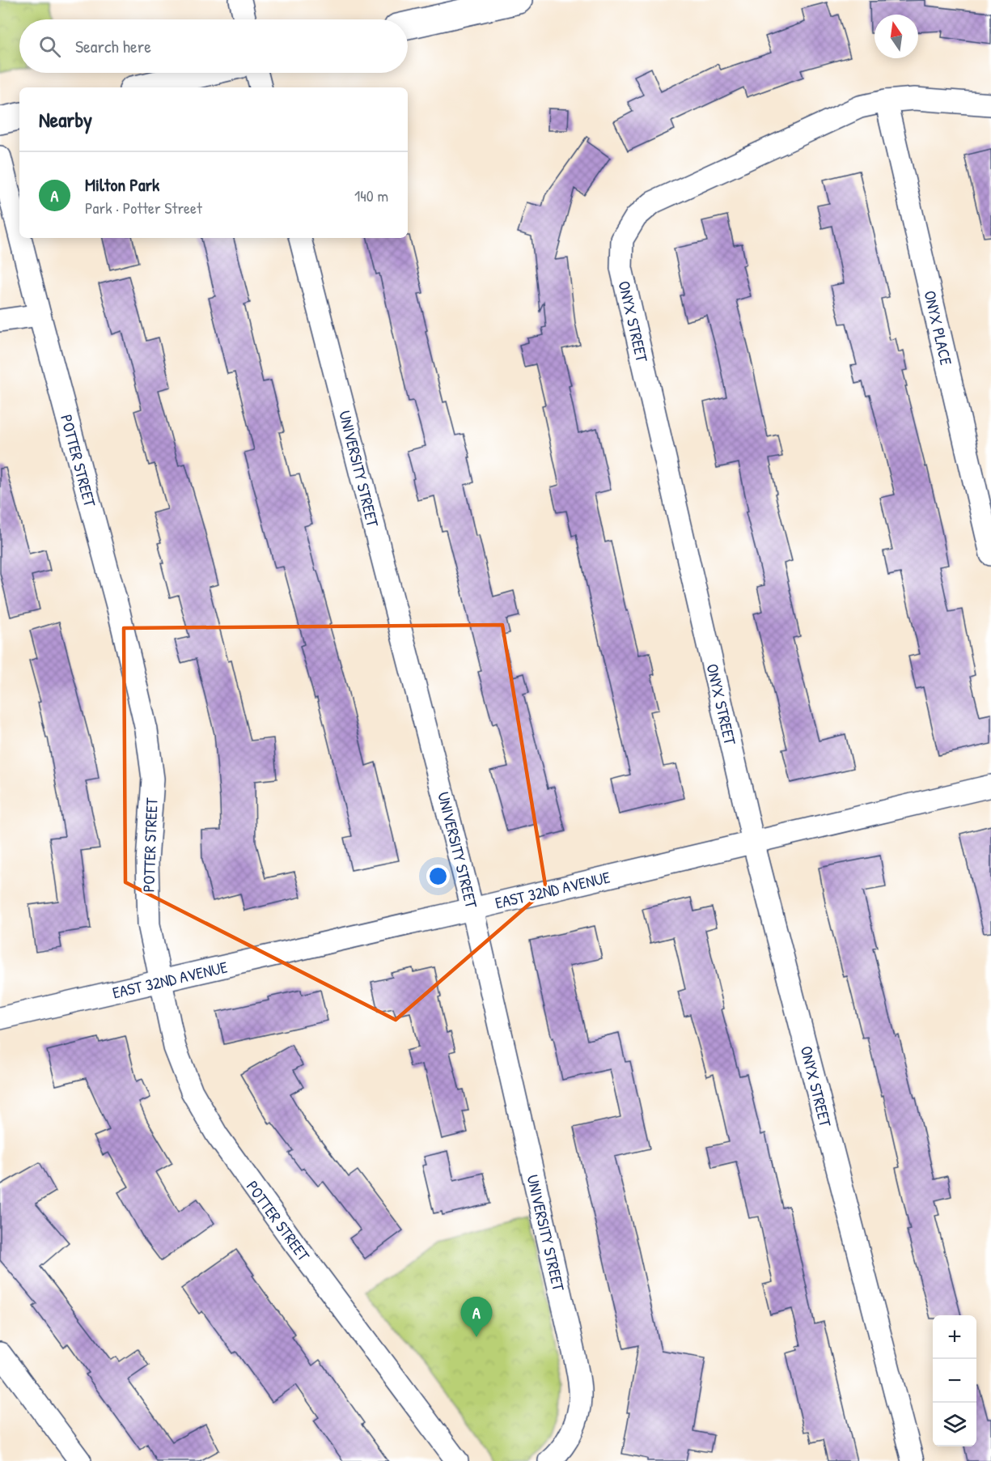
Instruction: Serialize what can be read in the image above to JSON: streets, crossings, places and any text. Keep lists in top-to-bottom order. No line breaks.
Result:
{"streets":{"street":["ONYX STREET","ONYX PLACE","POTTER STREET","UNIVERSITY STREET","EAST 32ND AVENUE"]},"crossings":[["ONYX STREET","ONYX PLACE"],["ONYX STREET","EAST 32ND AVENUE"],["POTTER STREET","EAST 32ND AVENUE"],["UNIVERSITY STREET","EAST 32ND AVENUE"]],"north":"top","page":{"search":"Search here","heading":"Nearby","list":[{"mark":"A","name":"Milton Park","note":"Park · Potter Street","value":"140 m"}],"pins":"A","map_buttons":["+","−"]}}
